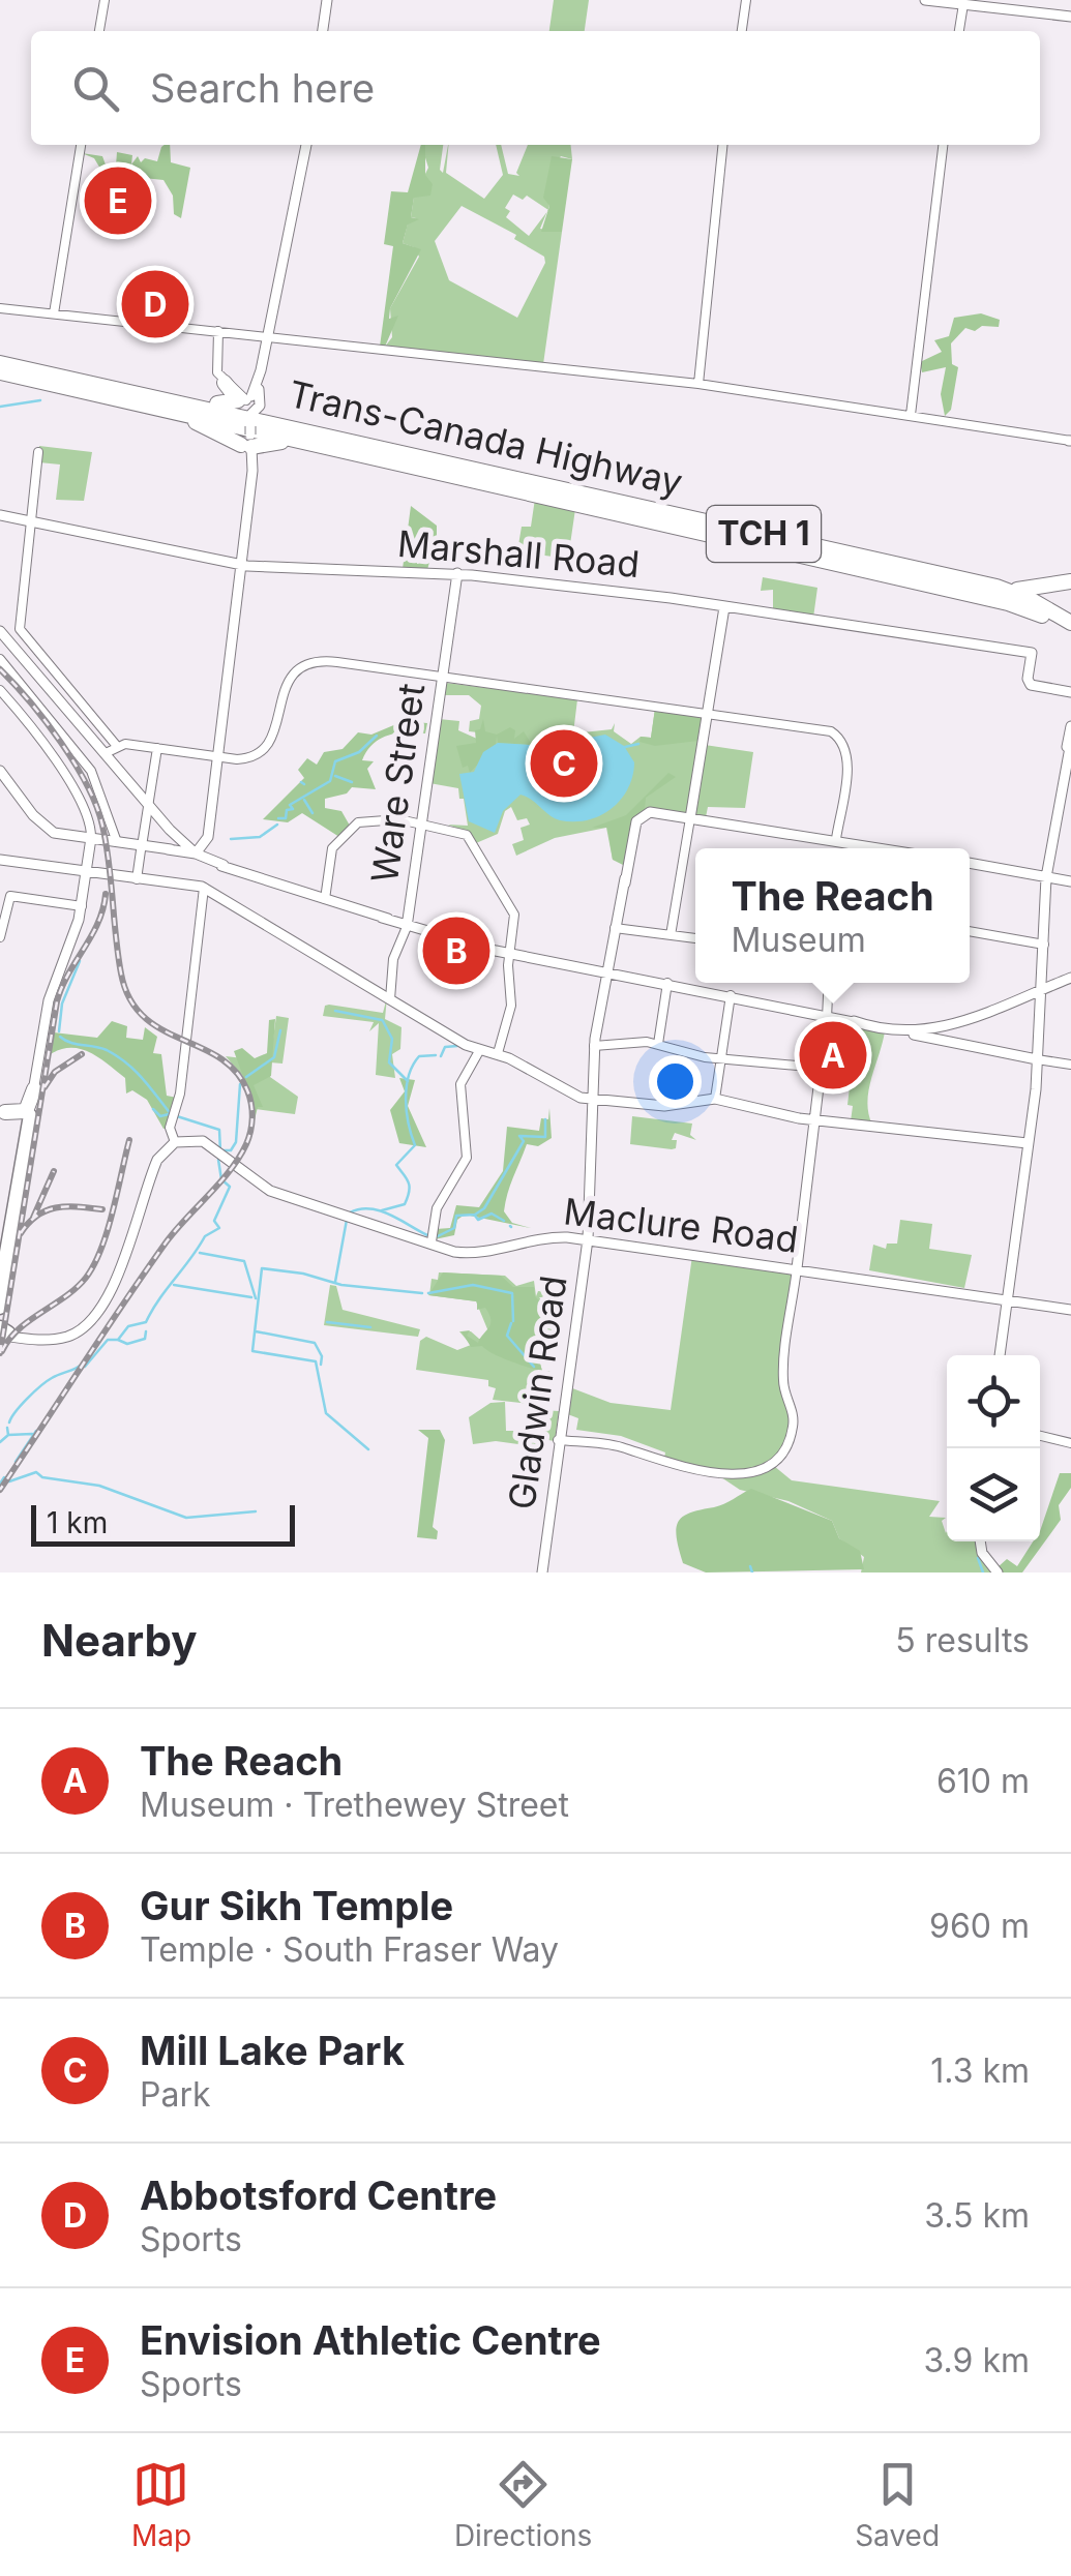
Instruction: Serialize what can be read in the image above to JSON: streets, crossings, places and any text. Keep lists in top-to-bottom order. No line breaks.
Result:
{"streets":{"highway":["Trans-Canada Highway","TCH 1"],"main road":["Marshall Road","Ware Street","Maclure Road","Gladwin Road"]},"crossings":[["Marshall Road","Ware Street"],["Maclure Road","Gladwin Road"]],"scale_bar":"1 km","page":{"search":"Search here","pins":["E","D","C","B","A"],"popup":["The Reach","Museum"],"scale":"1 km","heading":["Nearby","5 results"],"list":[{"mark":"A","name":"The Reach","note":"Museum · Trethewey Street","value":"610 m"},{"mark":"B","name":"Gur Sikh Temple","note":"Temple · South Fraser Way","value":"960 m"},{"mark":"C","name":"Mill Lake Park","note":"Park","value":"1.3 km"},{"mark":"D","name":"Abbotsford Centre","note":"Sports","value":"3.5 km"},{"mark":"E","name":"Envision Athletic Centre","note":"Sports","value":"3.9 km"}],"nav":["Map","Directions","Saved"]}}
